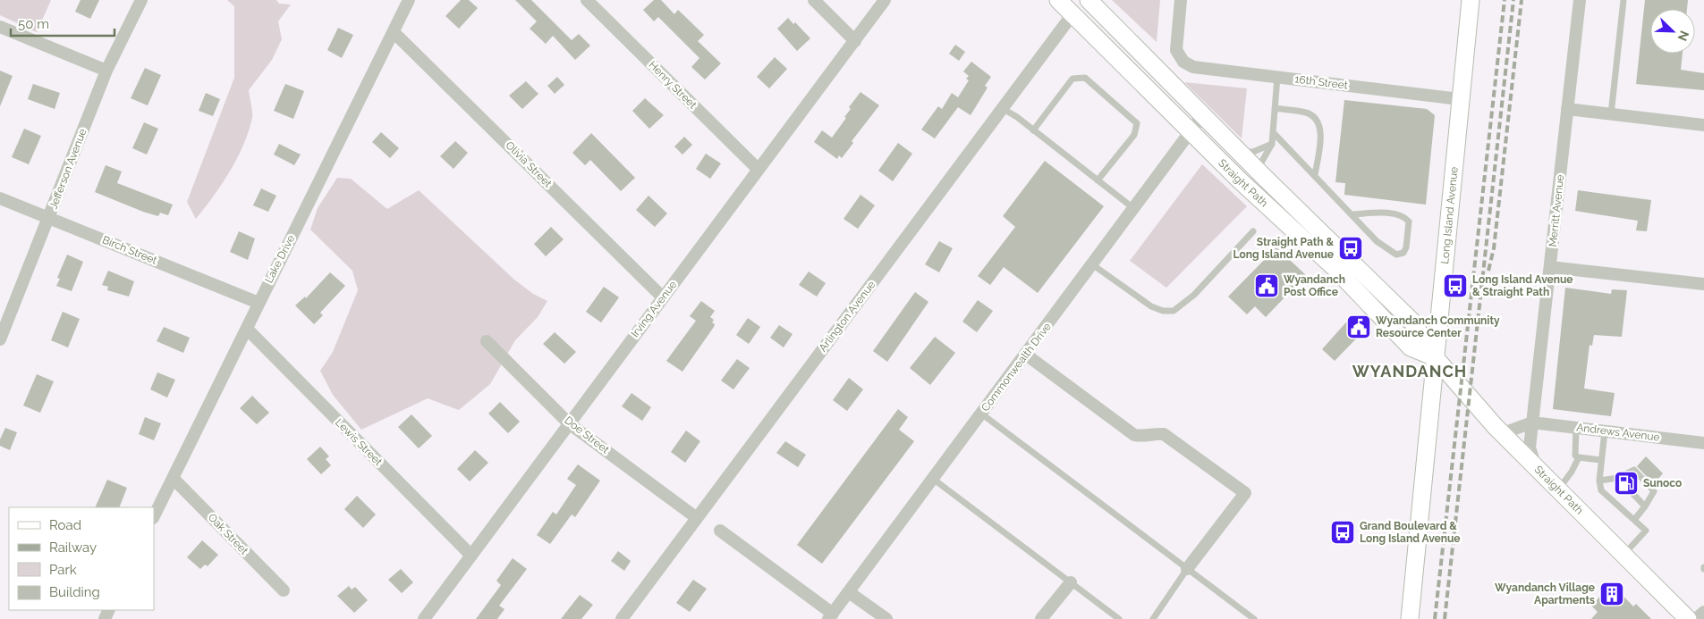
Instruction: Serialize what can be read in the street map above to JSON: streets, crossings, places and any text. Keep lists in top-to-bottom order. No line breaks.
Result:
{"streets":{"main road":["Straight Path","Long Island Avenue"],"street":["16th Street","Henry Street","Olivia Street","Jefferson Avenue","Merritt Avenue","Birch Street","Lake Drive","Irving Avenue","Arlington Avenue","Commonwealth Drive","Andrews Avenue","Doe Street","Lewis Street","Oak Street"]},"crossings":[["16th Street","Long Island Avenue"],["Henry Street","Irving Avenue"],["Olivia Street","Lake Drive"],["Olivia Street","Irving Avenue"],["Jefferson Avenue","Birch Street"],["Straight Path","Merritt Avenue"],["Straight Path","Long Island Avenue"],["Straight Path","Arlington Avenue"],["Straight Path","Commonwealth Drive"],["Merritt Avenue","Andrews Avenue"],["Birch Street","Lake Drive"],["Lake Drive","Lewis Street"],["Lake Drive","Oak Street"],["Irving Avenue","Doe Street"],["Irving Avenue","Lewis Street"],["Arlington Avenue","Doe Street"]],"districts":["WYANDANCH"],"places":{"bus stop":["Straight Path & Long Island Avenue","Long Island Avenue & Straight Path","Grand Boulevard & Long Island Avenue"],"public building":["Wyandanch Post Office","Wyandanch Community Resource Center"],"fuel station":["Sunoco"],"building":["Wyandanch Village Apartments"]},"legend":["Road","Railway","Park","Building"],"scale_bar":"50 m","north":"bottom right"}
